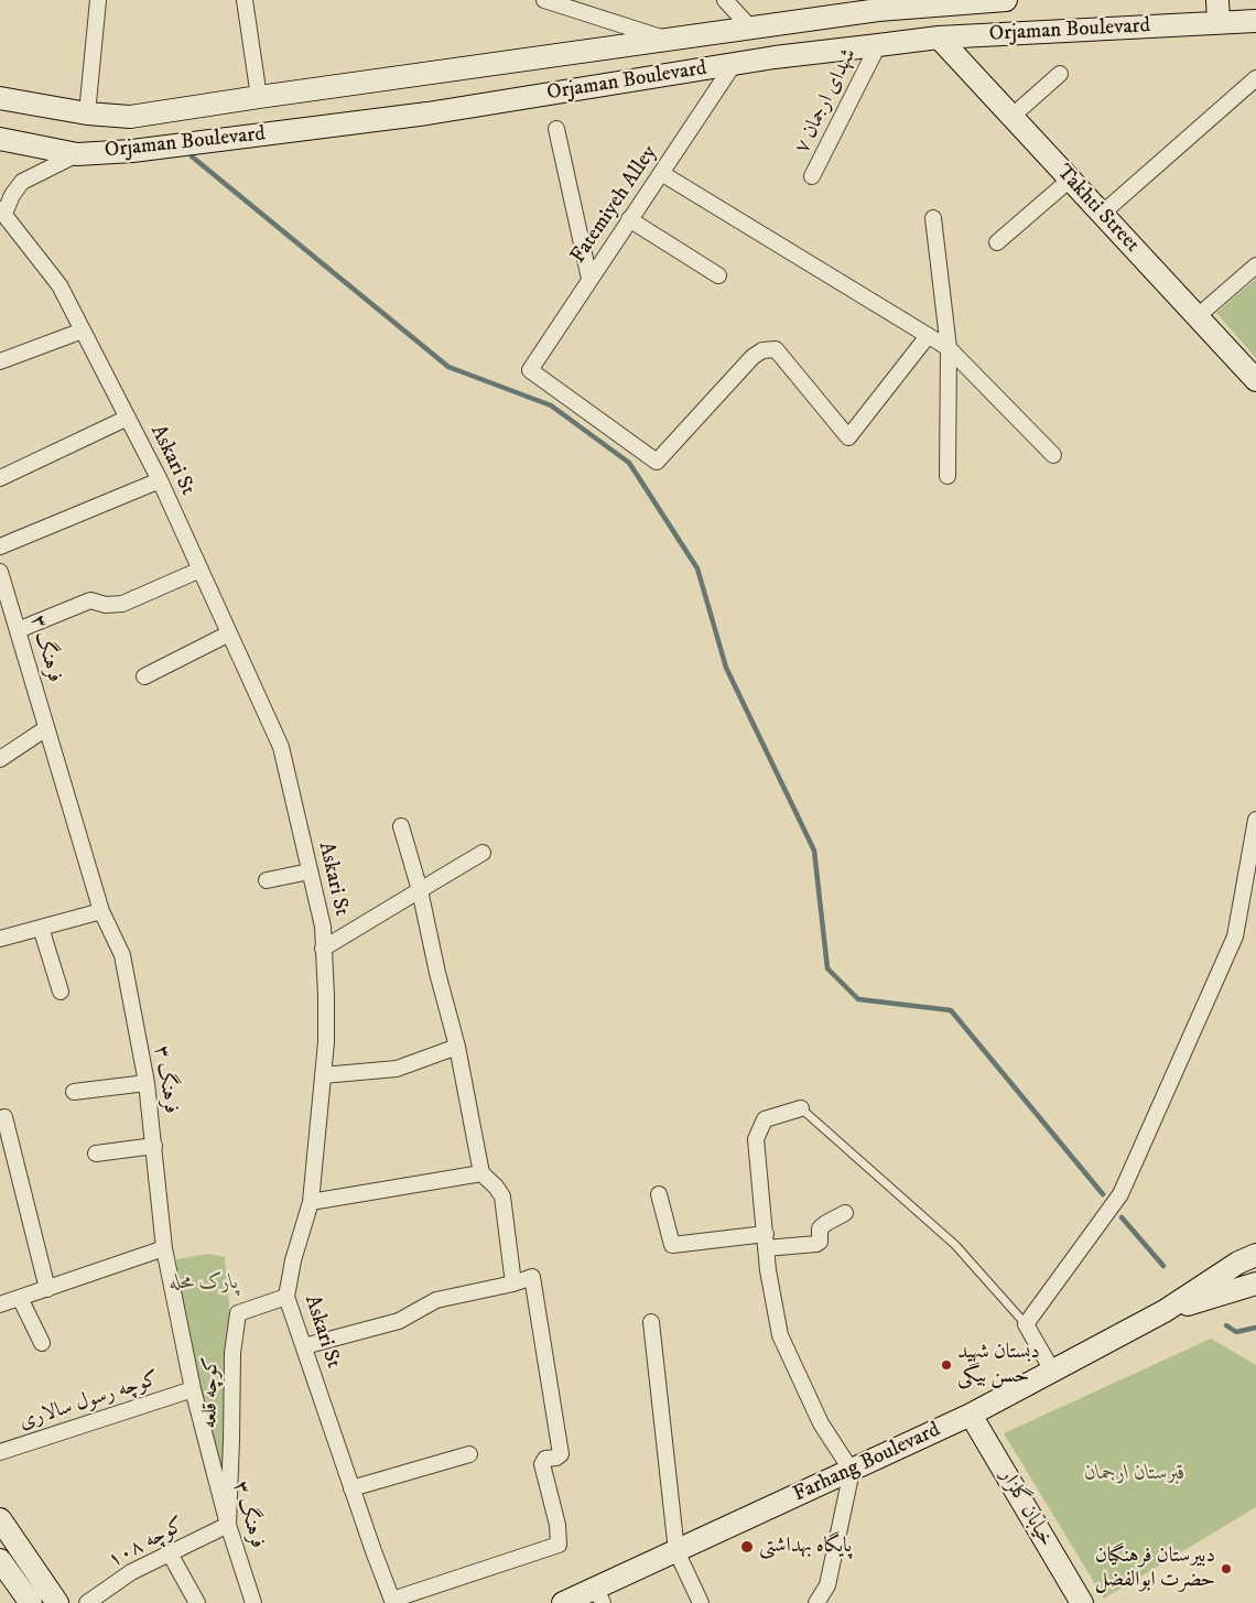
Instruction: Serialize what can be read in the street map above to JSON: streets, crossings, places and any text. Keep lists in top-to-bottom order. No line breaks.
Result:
{"streets":{"main road":["Orjaman Boulevard","Takhti Street","Farhang Boulevard","خیابان گلزار"],"street":["شهدای ارجمان ۷","Fatemiyeh Alley","Askari St","فرهنگ ۳","کوچه قلعه","کوچه رسول سالاری","کوچه ۱۰۸"]},"crossings":[["Orjaman Boulevard","شهدای ارجمان ۷"],["Orjaman Boulevard","Fatemiyeh Alley"],["Orjaman Boulevard","Takhti Street"],["Orjaman Boulevard","Askari St"],["Askari St","کوچه قلعه"],["فرهنگ ۳","کوچه قلعه"],["فرهنگ ۳","کوچه رسول سالاری"],["فرهنگ ۳","کوچه ۱۰۸"],["کوچه قلعه","کوچه ۱۰۸"],["Farhang Boulevard","خیابان گلزار"]],"parks":["پارک محله","قبرستان ارجمان"],"places":["دبستان شهید حسن بیگی","پایگاه بهداشتی","دبیرستان فرهنگیان حضرت ابوالفضل"]}
